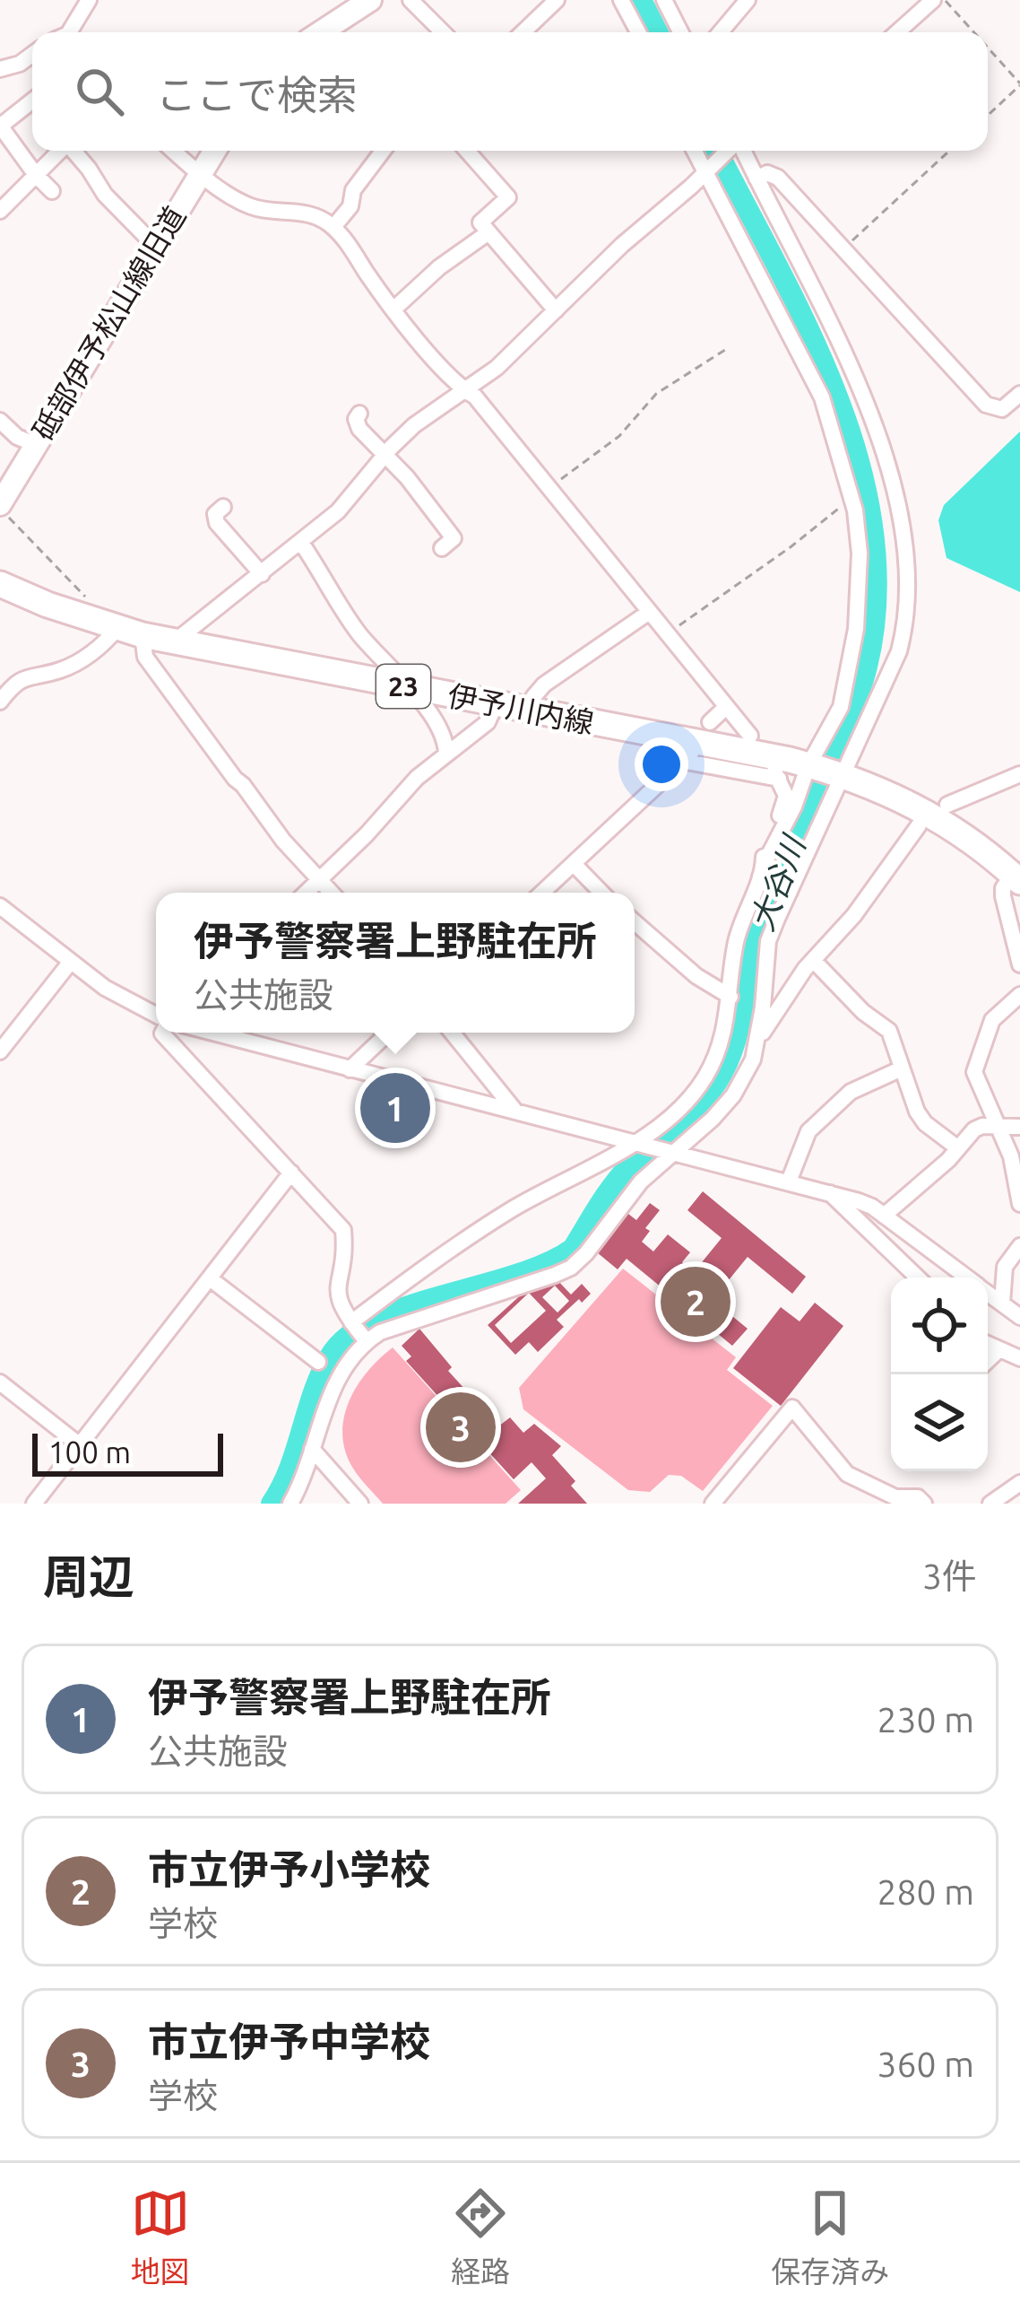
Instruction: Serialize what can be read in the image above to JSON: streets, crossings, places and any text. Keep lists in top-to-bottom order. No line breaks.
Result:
{"streets":{"main road":["23","伊予川内線"],"street":["砥部伊予松山線旧道"]},"water":["大谷川"],"scale_bar":"100 m","page":{"search":"ここで検索","popup":["伊予警察署上野駐在所","公共施設"],"pins":["1","2","3"],"scale":"100 m","heading":["周辺","3件"],"list":[{"mark":"1","name":"伊予警察署上野駐在所","note":"公共施設","value":"230 m"},{"mark":"2","name":"市立伊予小学校","note":"学校","value":"280 m"},{"mark":"3","name":"市立伊予中学校","note":"学校","value":"360 m"}],"nav":["地図","経路","保存済み"]}}
